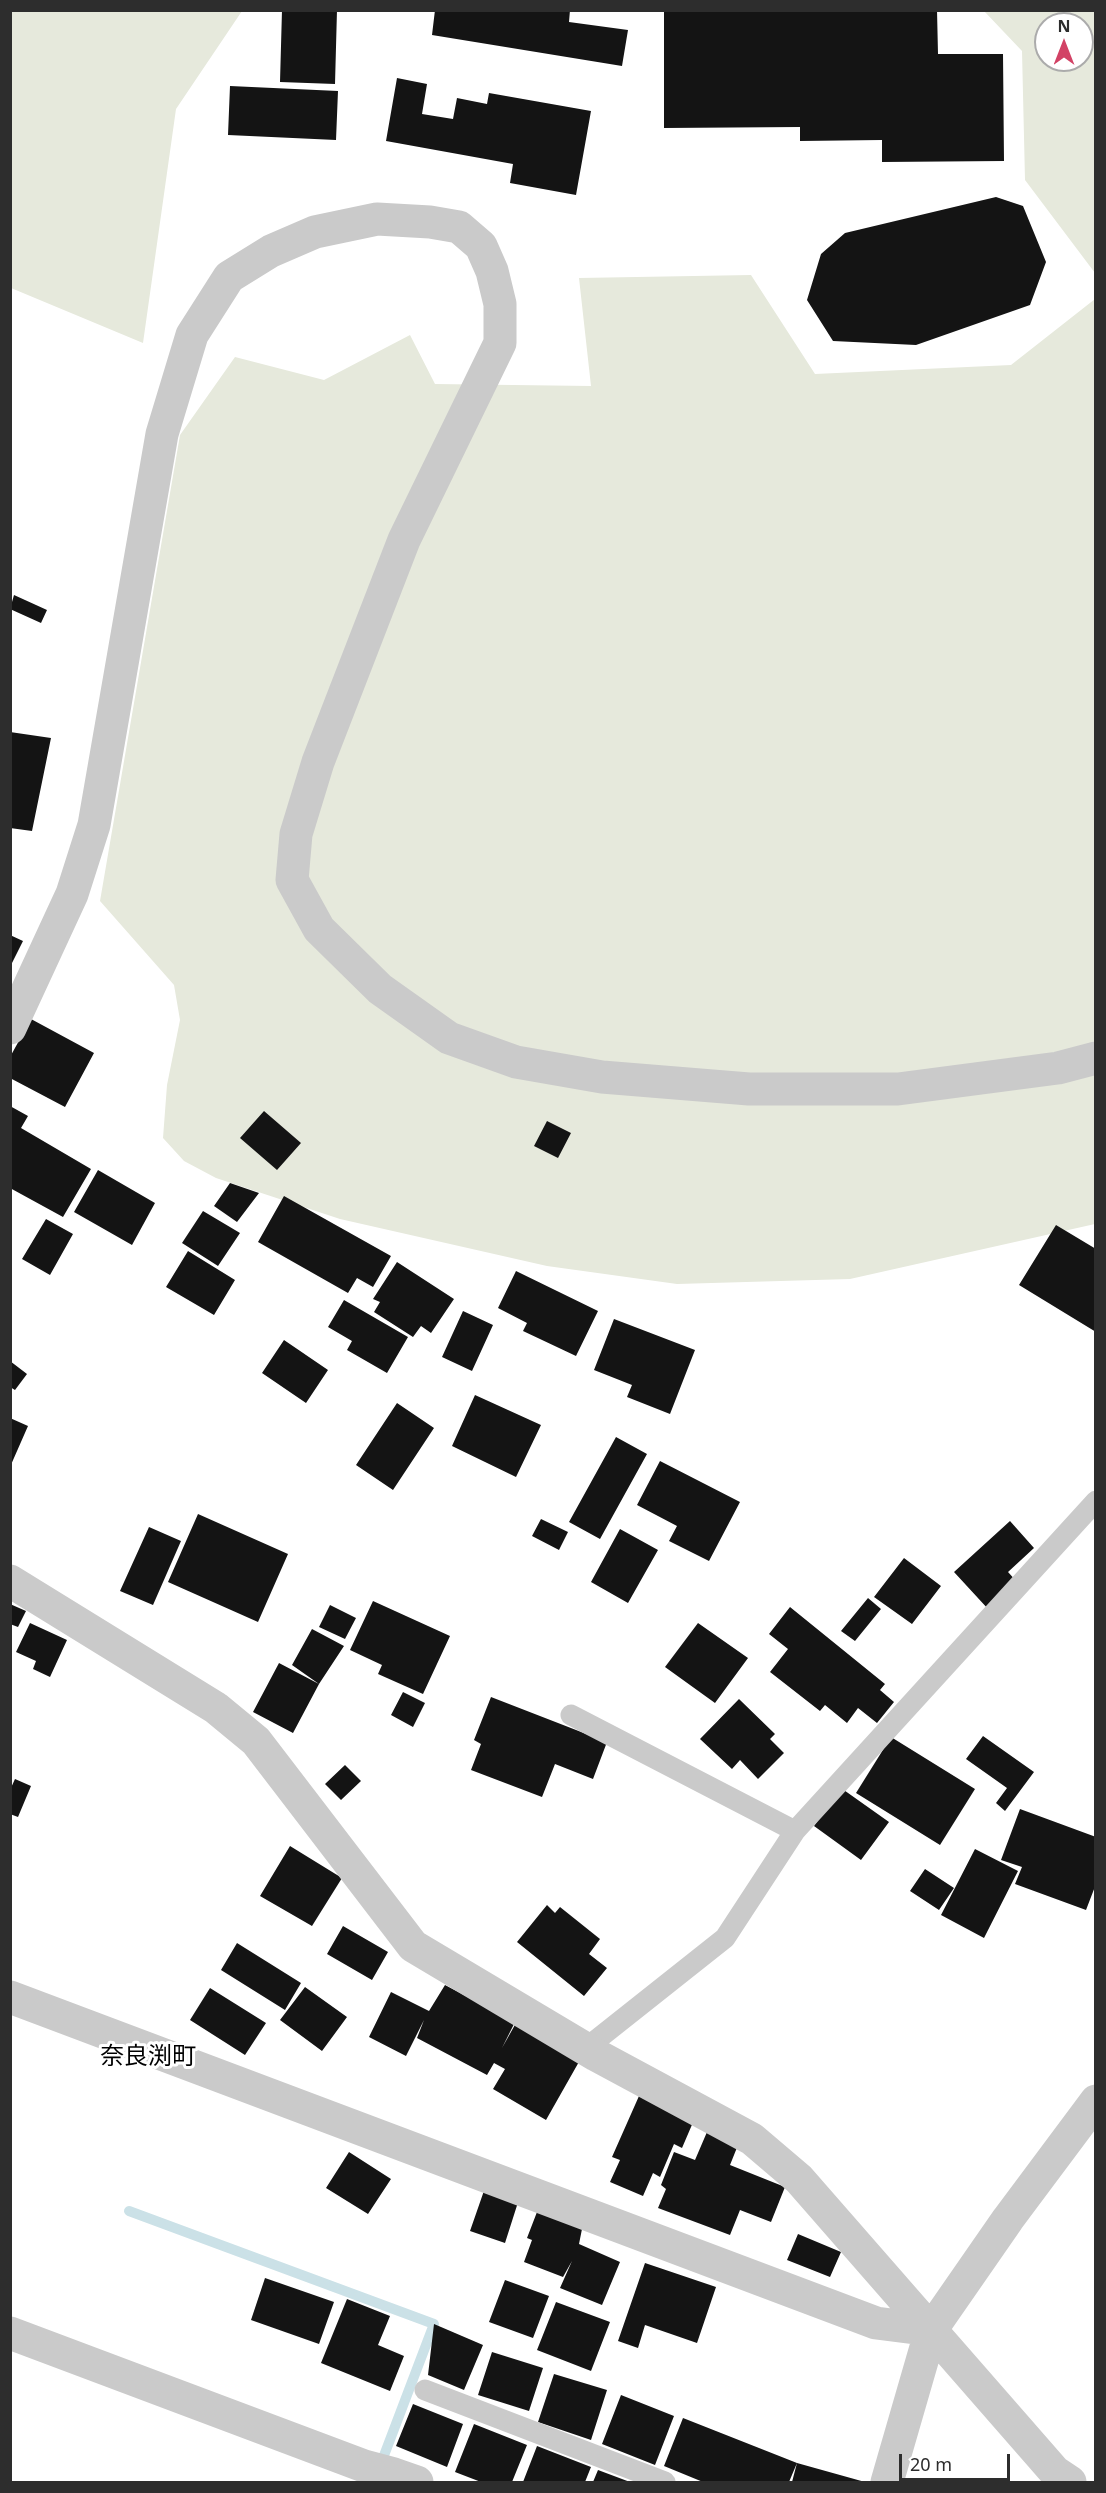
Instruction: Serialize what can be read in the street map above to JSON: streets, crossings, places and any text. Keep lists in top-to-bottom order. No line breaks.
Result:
{"districts":["奈良渕町"],"scale_bar":"20 m","north":"top"}
